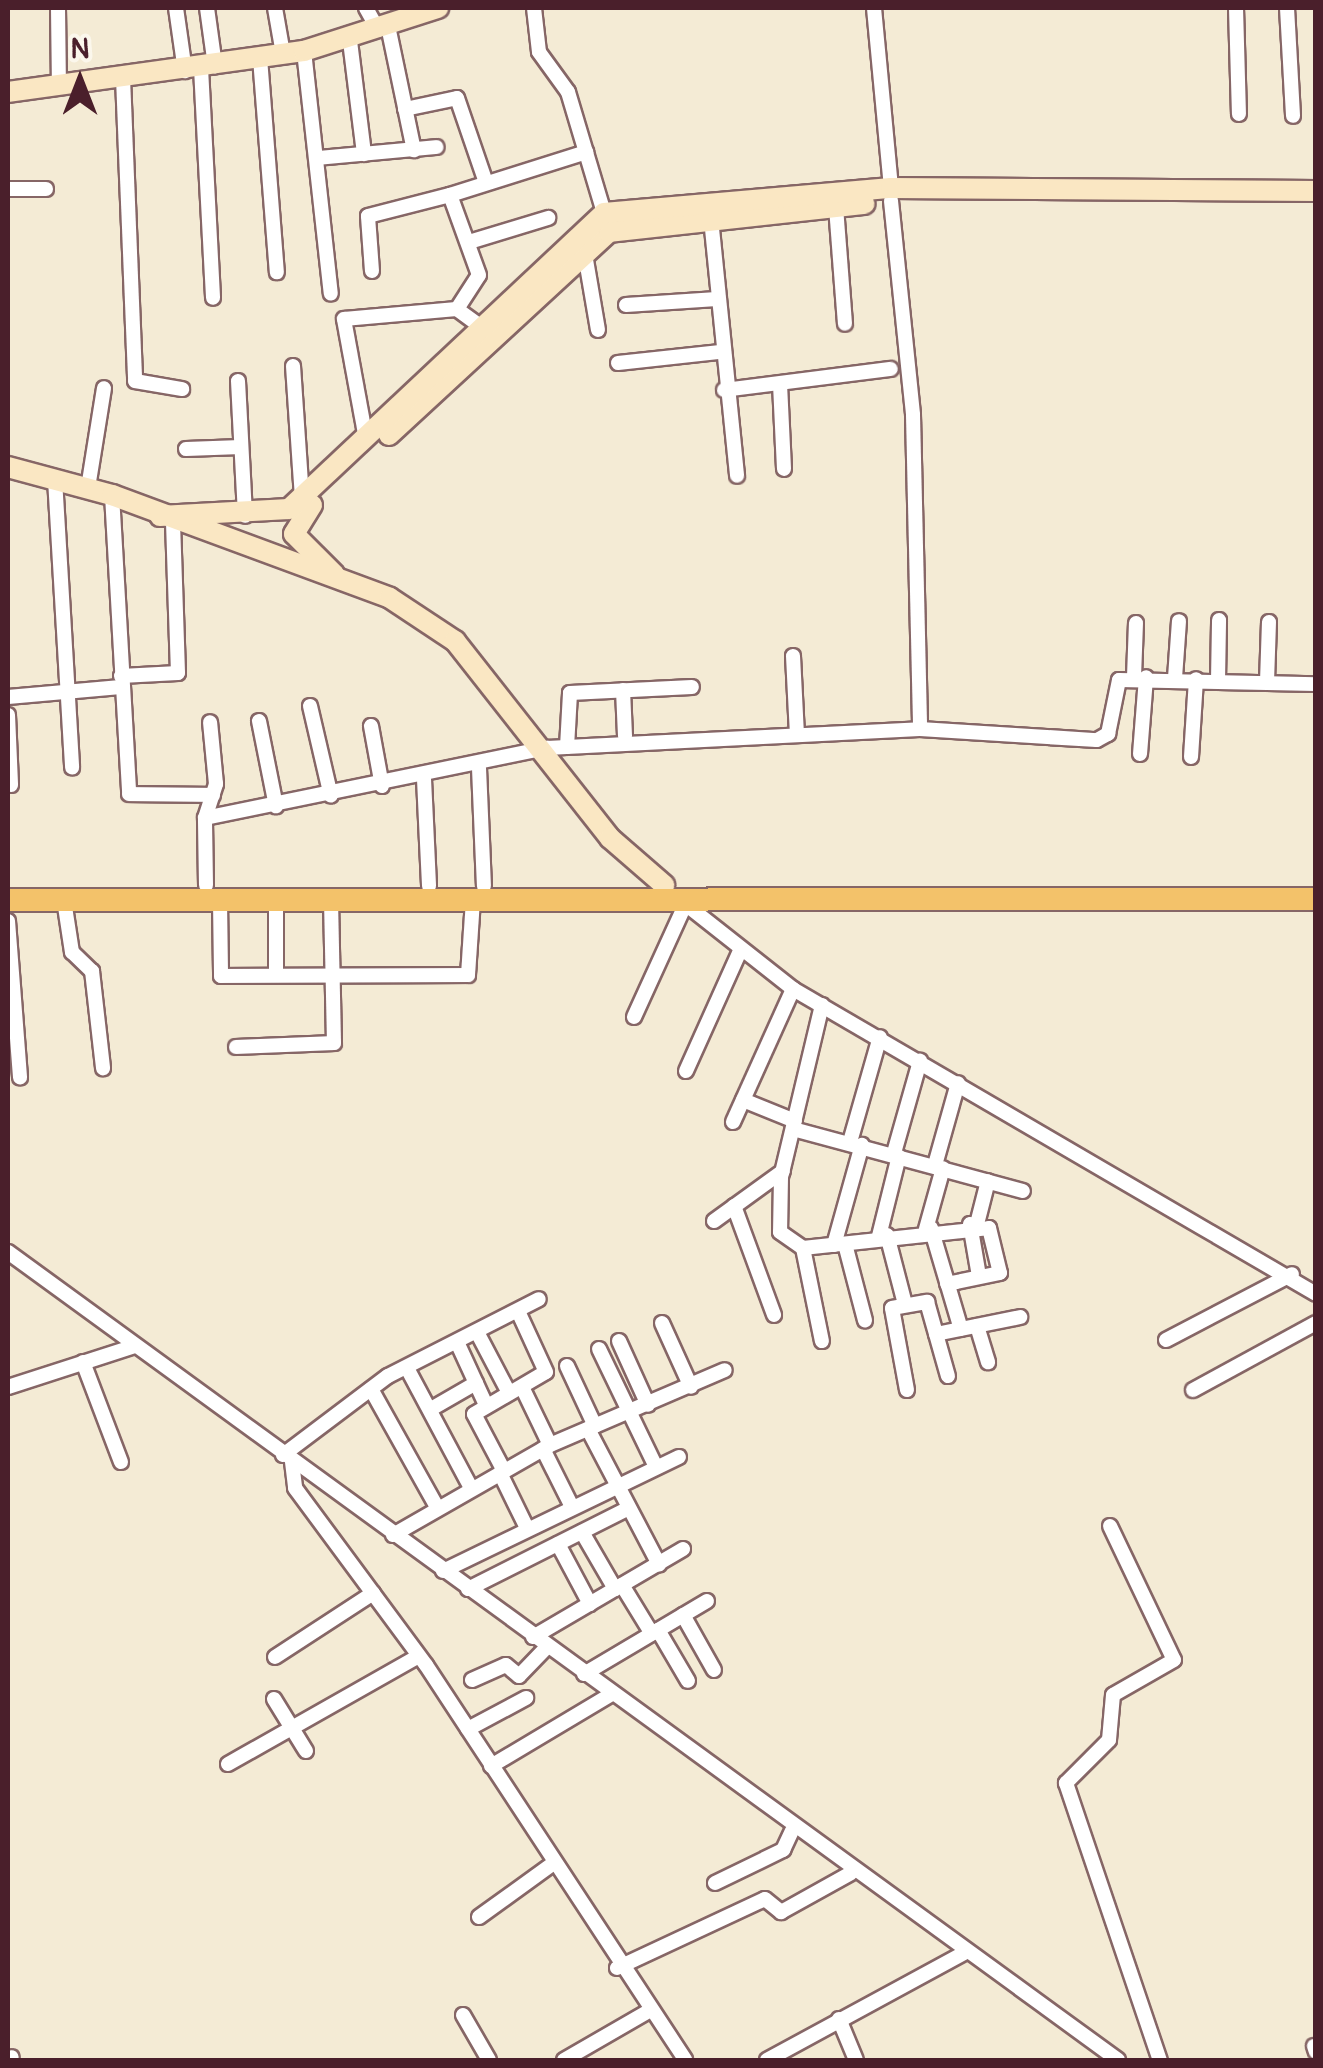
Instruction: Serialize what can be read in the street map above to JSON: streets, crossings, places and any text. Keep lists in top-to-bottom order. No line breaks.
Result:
{"north":"top"}
